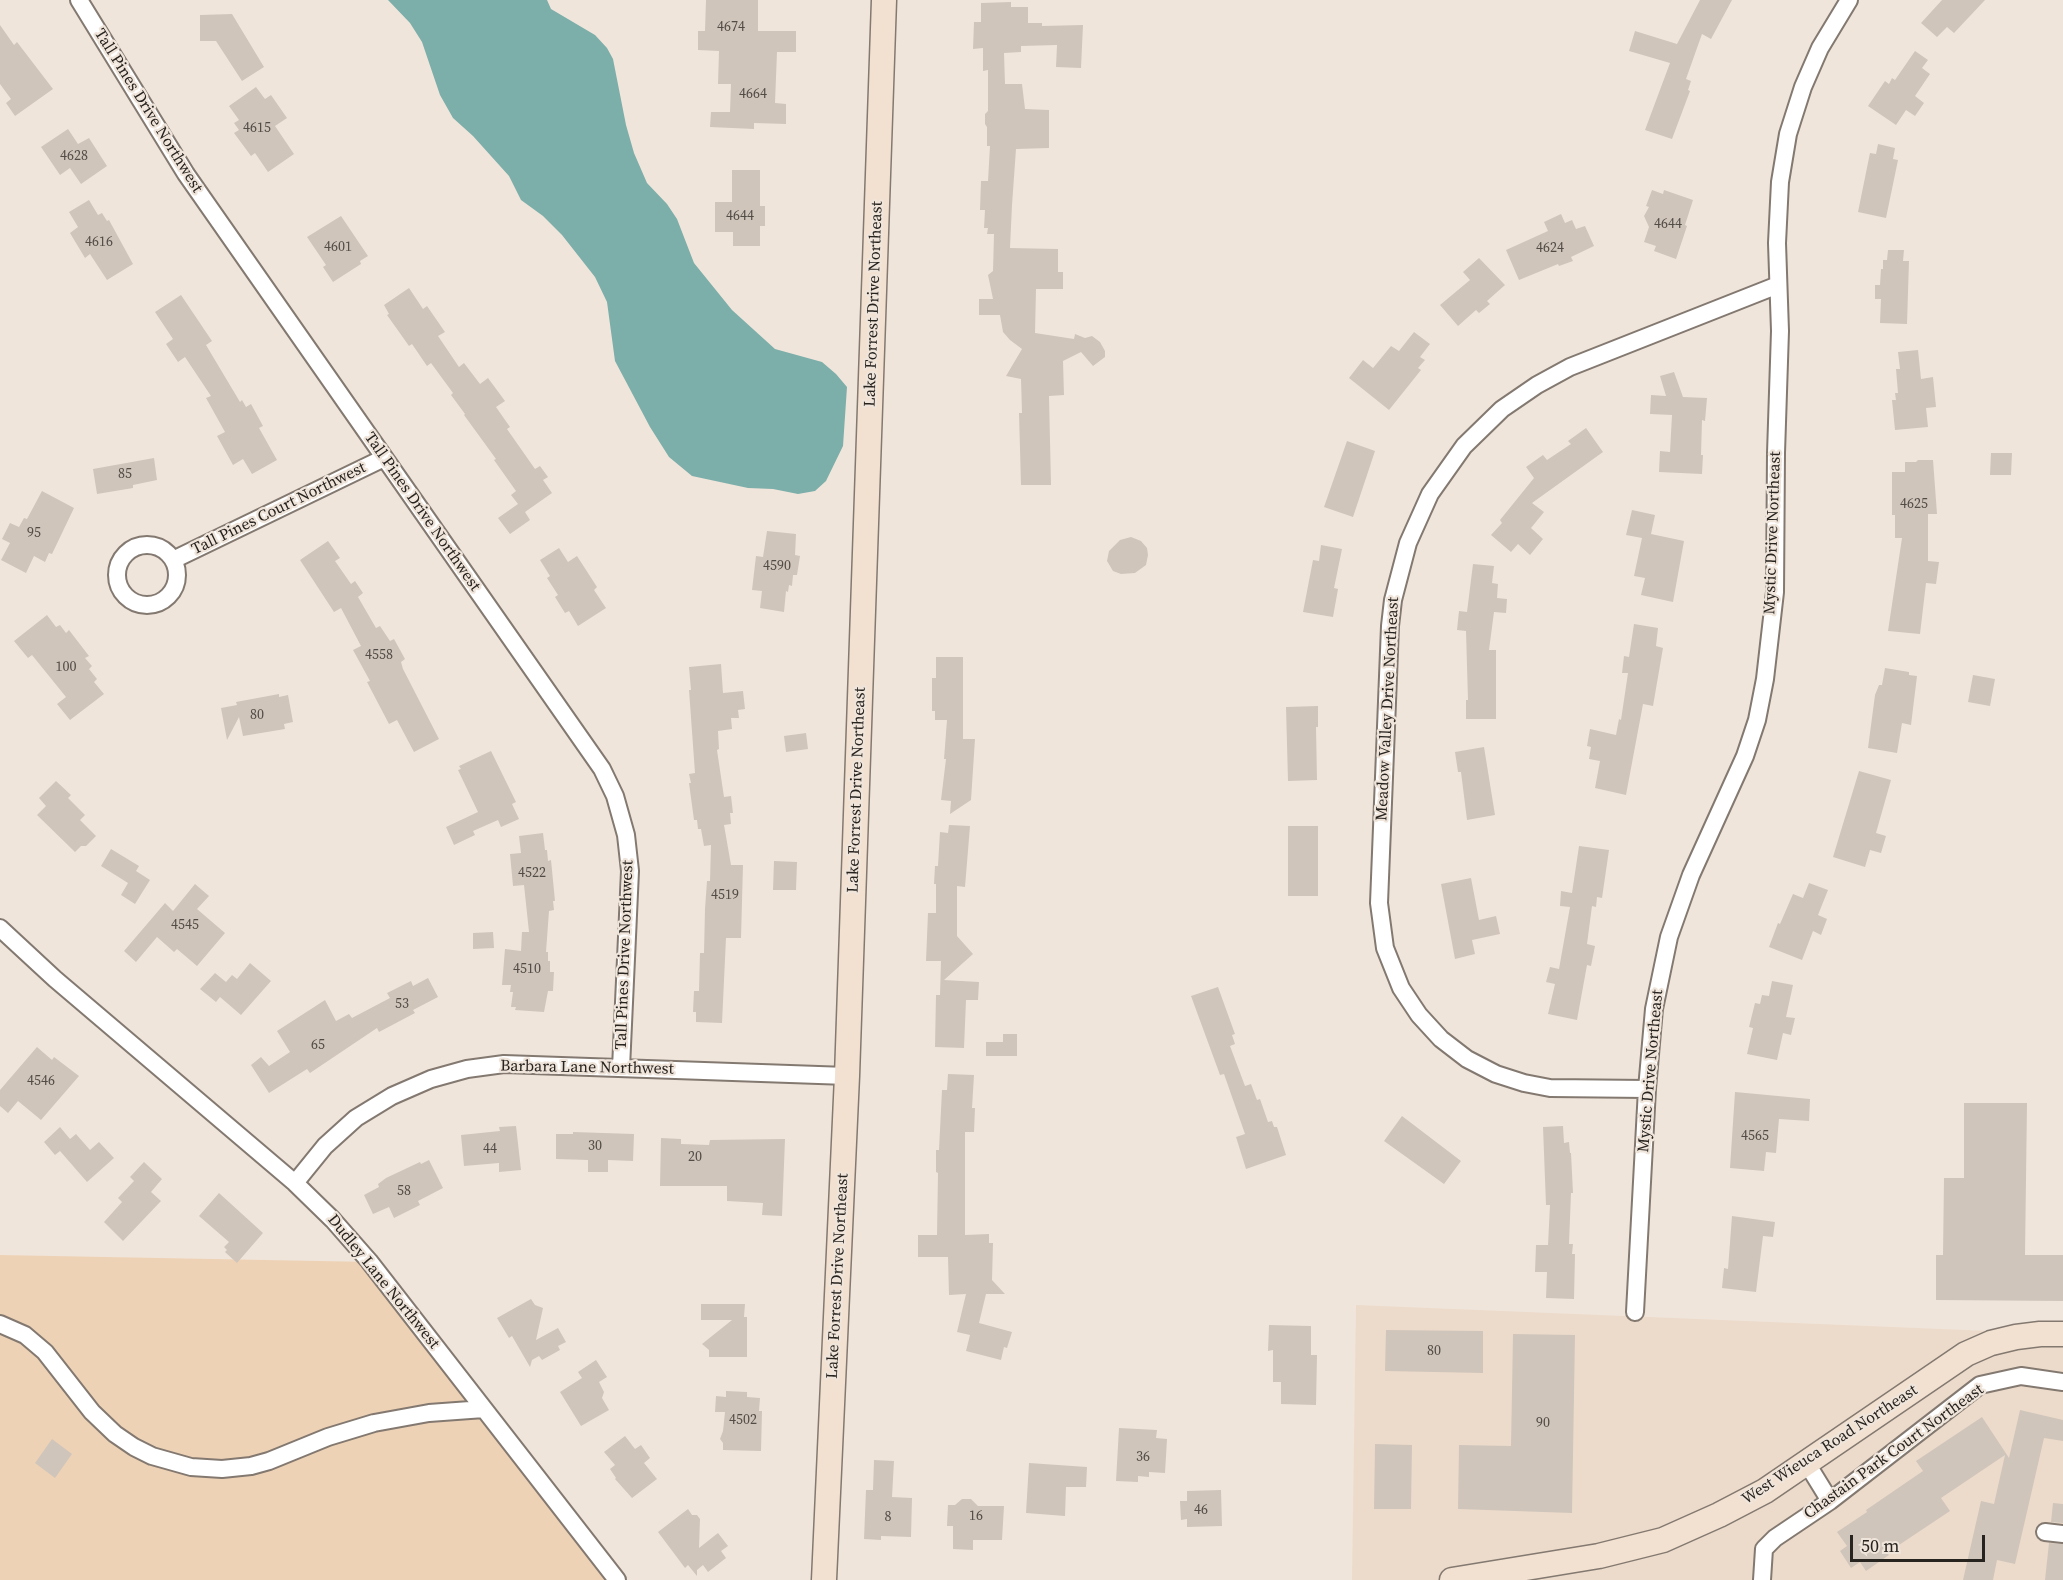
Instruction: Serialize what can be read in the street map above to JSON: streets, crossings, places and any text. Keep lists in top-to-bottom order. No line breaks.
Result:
{"streets":{"street":["Tall Pines Drive Northwest","Lake Forrest Drive Northeast","Tall Pines Court Northwest","Mystic Drive Northeast","Meadow Valley Drive Northeast","Barbara Lane Northwest","Dudley Lane Northwest","West Wieuca Road Northeast","Chastain Park Court Northeast"]},"crossings":[["Tall Pines Drive Northwest","Tall Pines Court Northwest"],["Tall Pines Drive Northwest","Barbara Lane Northwest"],["Lake Forrest Drive Northeast","Barbara Lane Northwest"],["Mystic Drive Northeast","Meadow Valley Drive Northeast"],["Barbara Lane Northwest","Dudley Lane Northwest"]],"house_numbers":["4674","4664","4615","4628","4644","4644","4616","4601","4624","85","4625","95","4590","4558","100","80","4522","4519","4545","4510","53","65","4546","4565","30","44","20","58","80","4502","90","36","46","16","8"],"scale_bar":"50 m"}
